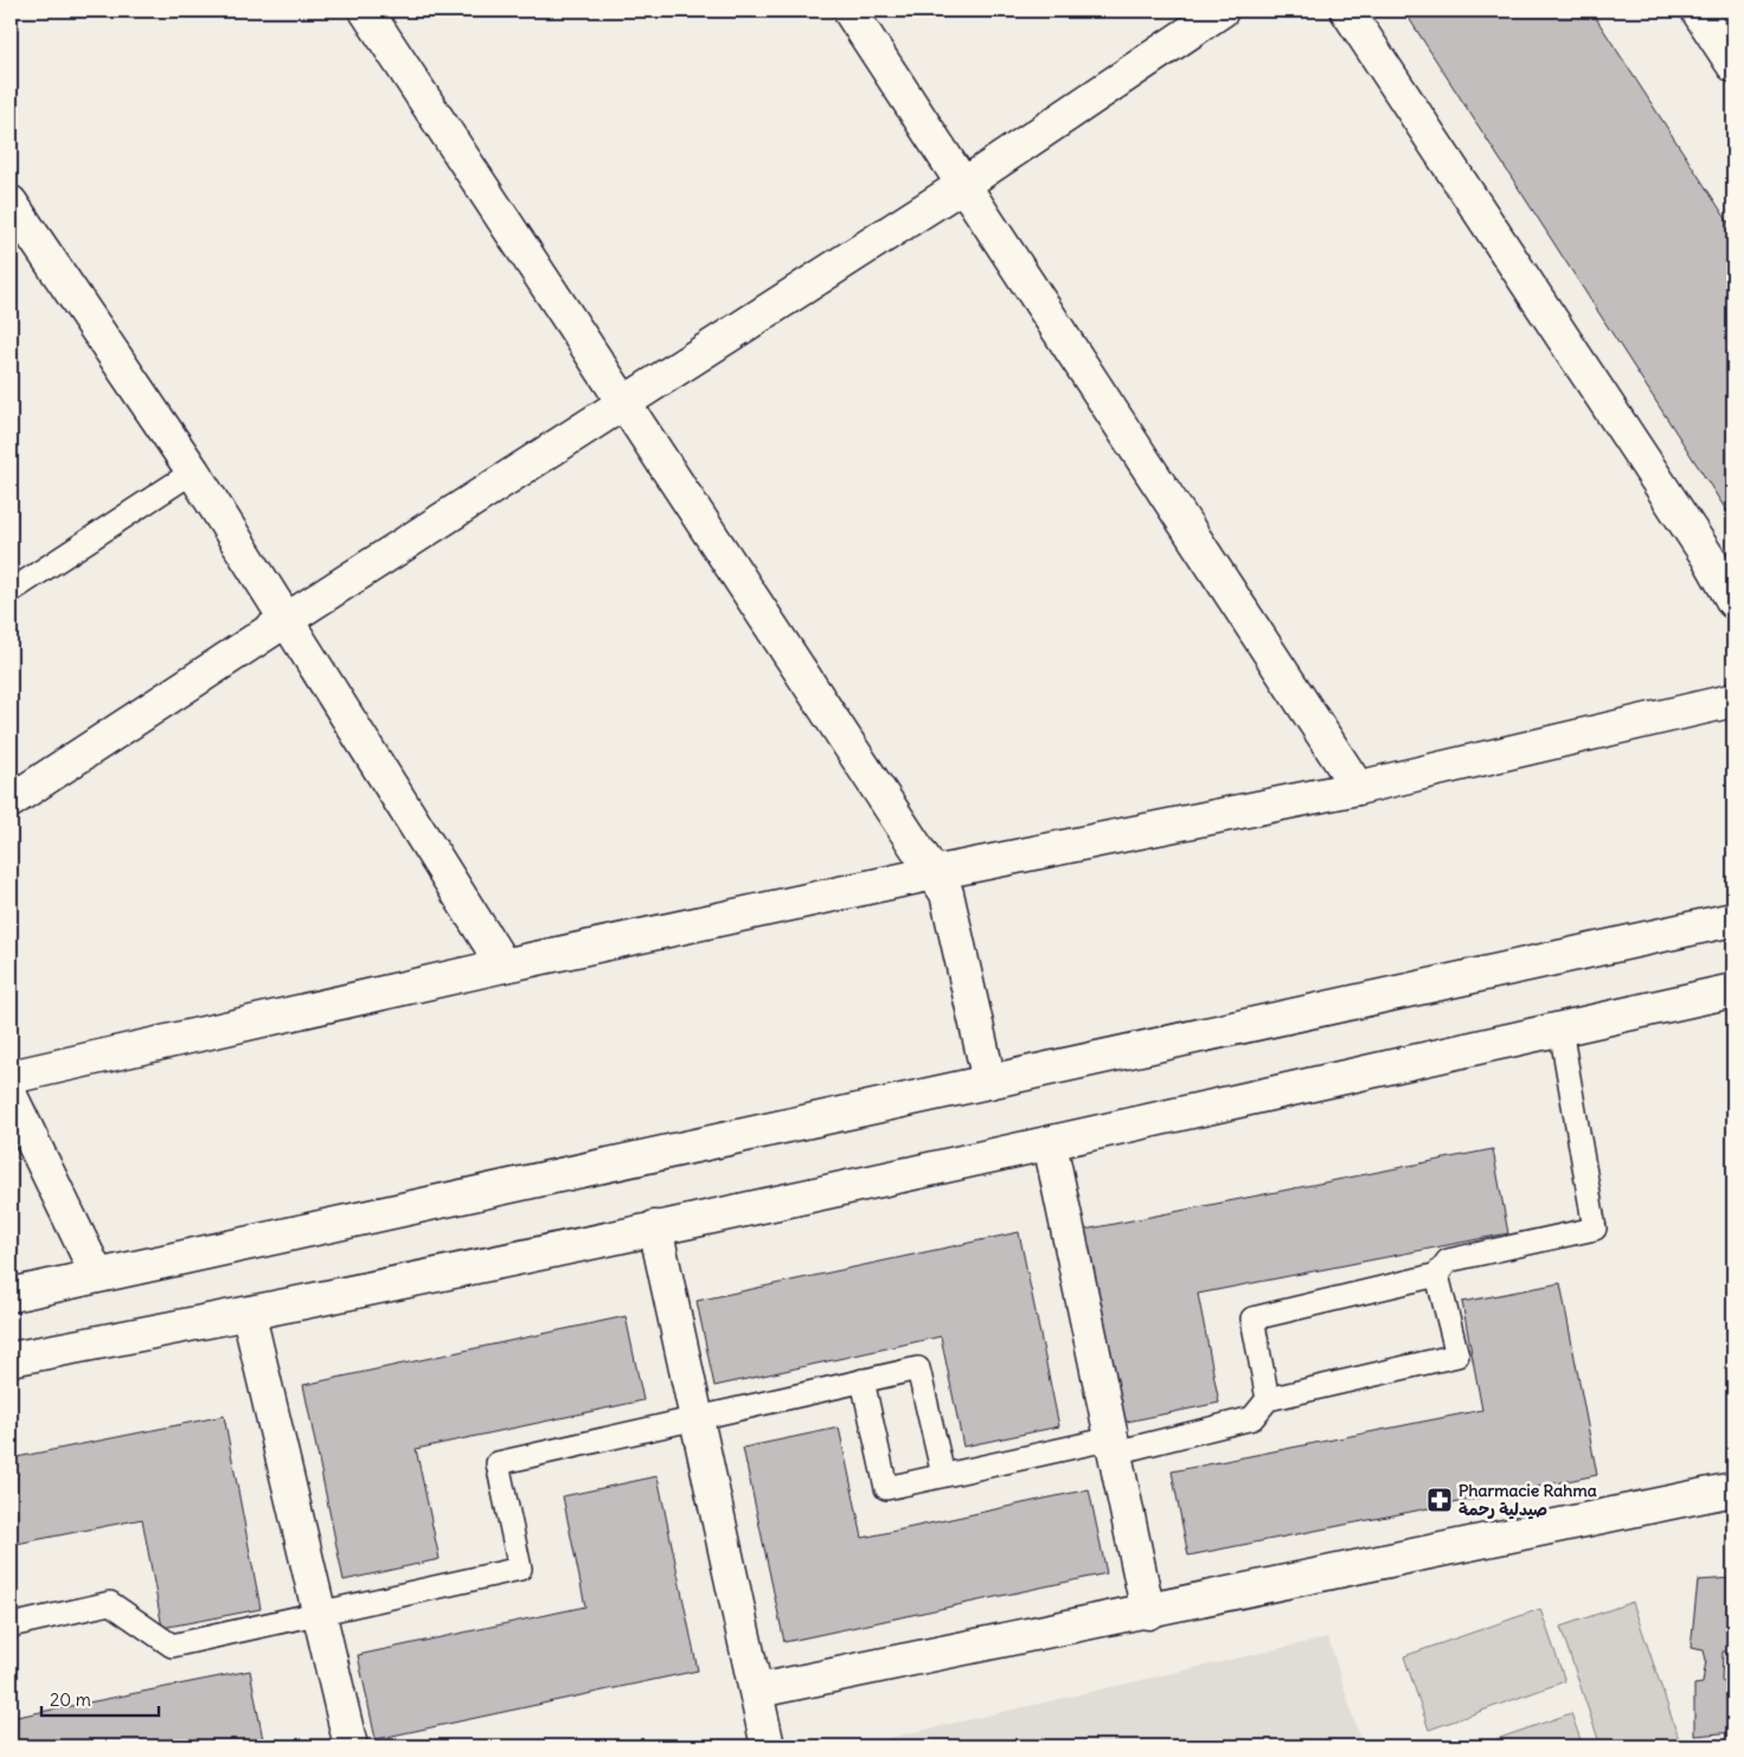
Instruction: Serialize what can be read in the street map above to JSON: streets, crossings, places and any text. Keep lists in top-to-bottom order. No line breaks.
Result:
{"places":{"pharmacy":["Pharmacie Rahma صيدلية رحمة"]},"scale_bar":"20 m"}
